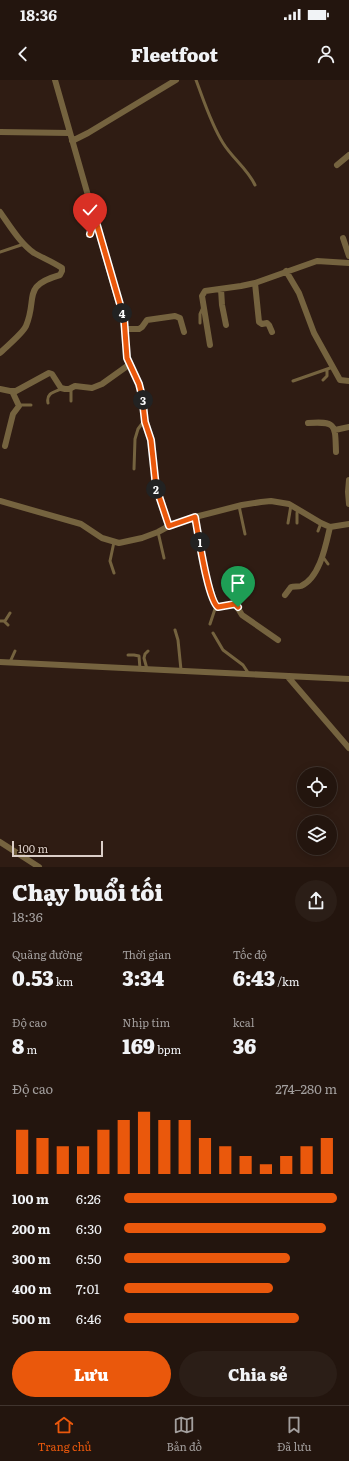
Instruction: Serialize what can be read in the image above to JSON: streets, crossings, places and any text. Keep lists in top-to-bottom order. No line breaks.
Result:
{"scale_bar":"100 m","page":{"status":"18:36","header":"Fleetfoot","pins":["4","3","2","1"],"scale":"100 m","heading":["Chạy buổi tối","18:36"],"stats":[["Quãng đường","0.53 km"],["Thời gian","3:34"],["Tốc độ","6:43 /km"],["Độ cao","8 m"],["Nhịp tim","169 bpm"],["kcal","36"]],"chart":["Độ cao","274–280 m"],"list":[{"name":"100 m","note":"6:26"},{"name":"200 m","note":"6:30"},{"name":"300 m","note":"6:50"},{"name":"400 m","note":"7:01"},{"name":"500 m","note":"6:46"}],"buttons":["Lưu","Chia sẻ"],"tabs":["Trang chủ","Bản đồ","Đã lưu"]}}
